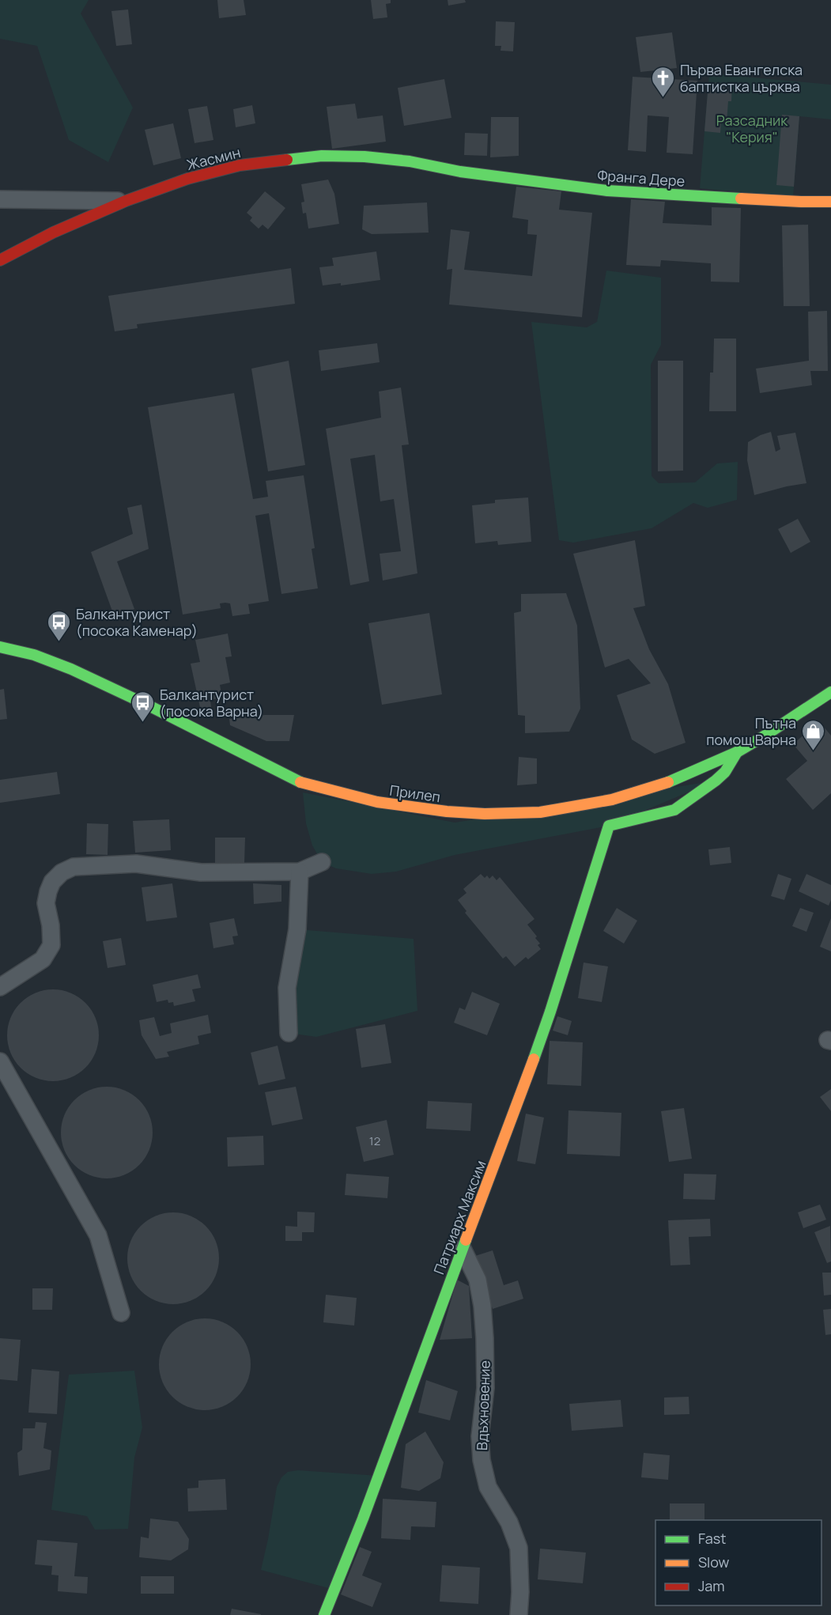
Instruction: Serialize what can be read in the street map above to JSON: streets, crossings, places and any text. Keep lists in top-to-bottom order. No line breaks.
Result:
{"streets":{"street":["Жасмин","Франга Дере","Прилеп","Патриарх Максим","Вдъхновение"]},"crossings":[["Жасмин","Франга Дере"],["Прилеп","Патриарх Максим"],["Патриарх Максим","Вдъхновение"]],"parks":["Разсадник \"Керия\""],"places":{"church":["Първа Евангелска баптистка църква"],"bus stop":["Балкантурист (посока Каменар)","Балкантурист (посока Варна)"],"shop":["Пътна помощ Варна"]},"house_numbers":["12"],"legend":["Fast","Slow","Jam"]}
